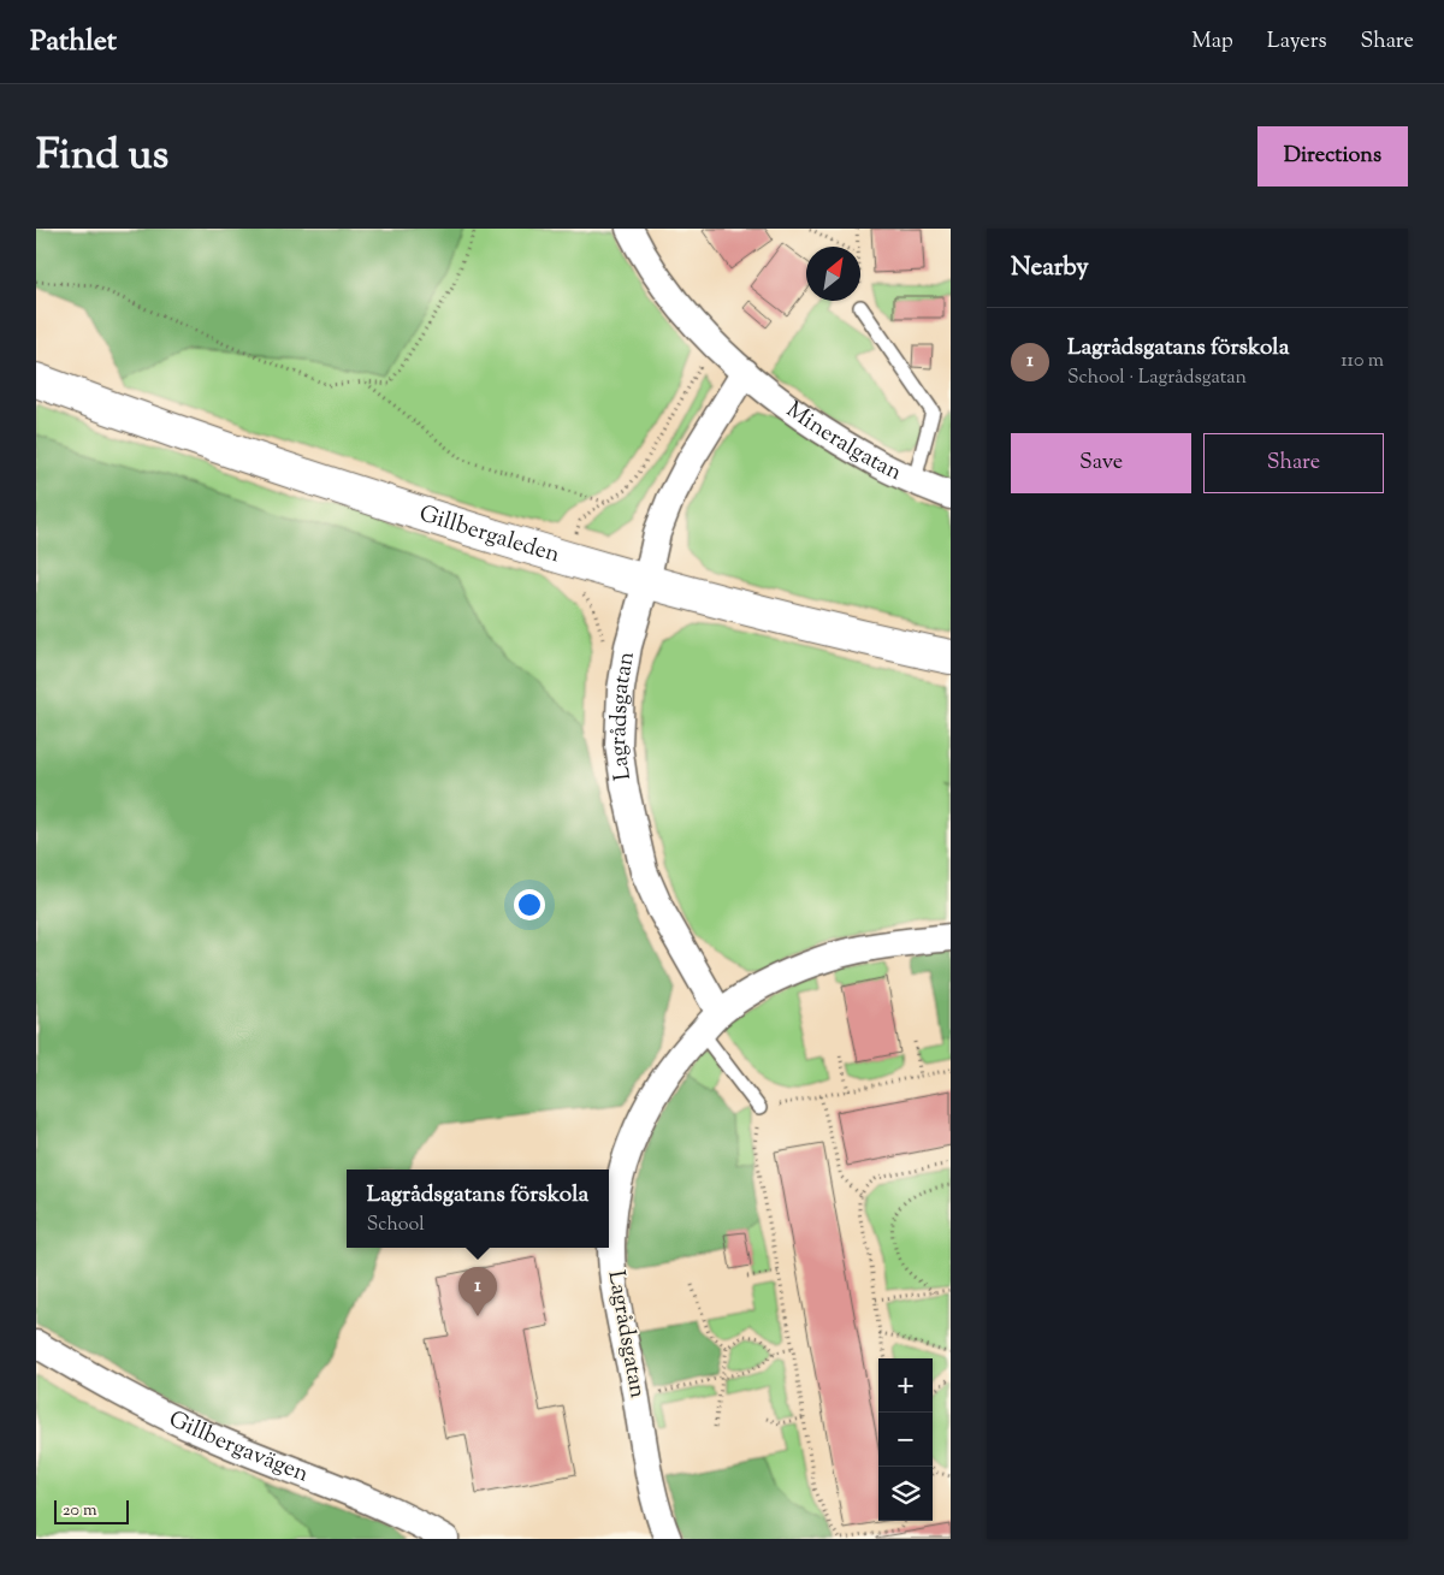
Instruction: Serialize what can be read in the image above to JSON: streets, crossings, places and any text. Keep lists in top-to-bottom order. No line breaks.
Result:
{"streets":{"main road":["Gillbergaleden"],"street":["Mineralgatan","Lagrådsgatan","Gillbergavägen"]},"crossings":[["Gillbergaleden","Lagrådsgatan"]],"scale_bar":"20 m","north":"top right","page":{"header":"Pathlet","nav":["Map","Layers","Share"],"title":"Find us","buttons":["Directions",["Save","Share"]],"heading":"Nearby","list":[{"mark":"1","name":"Lagrådsgatans förskola","note":"School · Lagrådsgatan","value":"110 m"}],"popup":["Lagrådsgatans förskola","School"],"pins":"1","map_buttons":["+","−"],"scale":"20 m"}}
